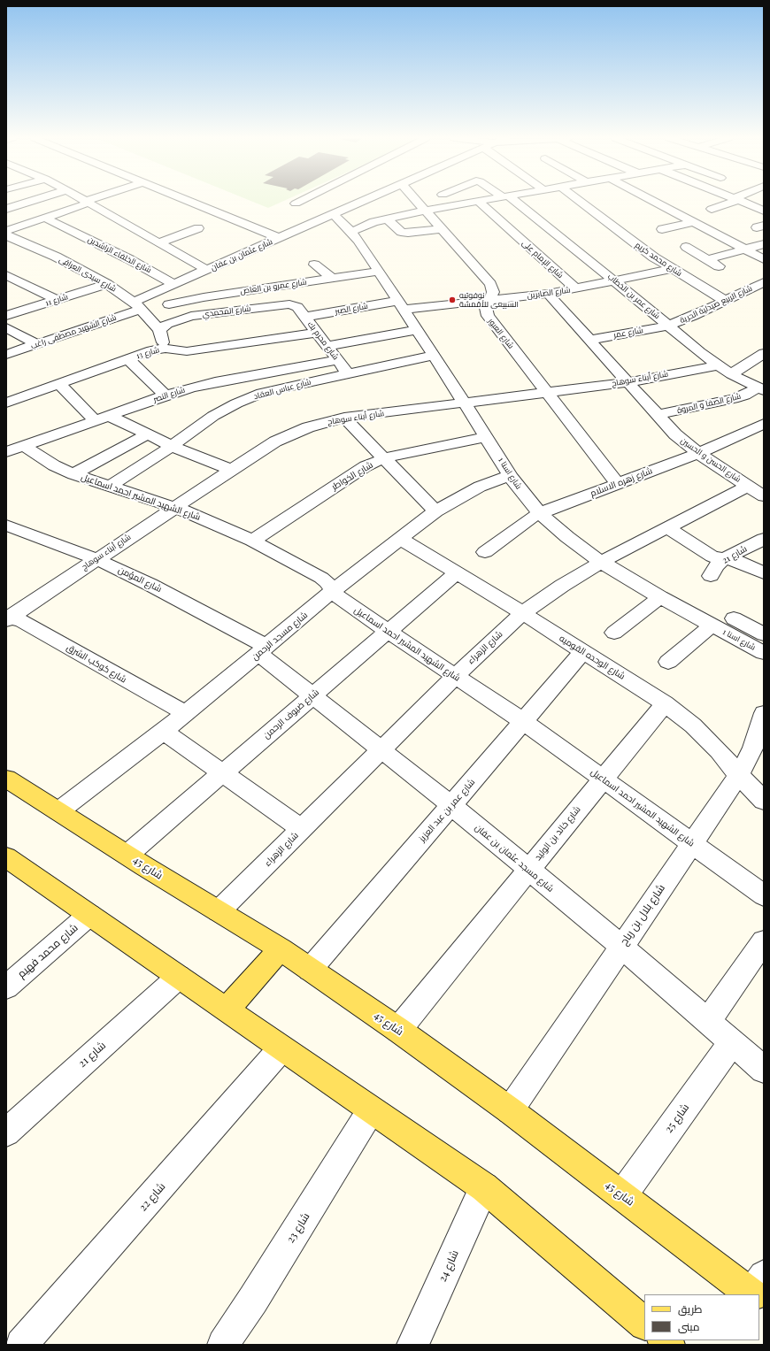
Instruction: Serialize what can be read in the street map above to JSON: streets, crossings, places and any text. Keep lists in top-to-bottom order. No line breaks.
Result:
{"streets":{"main road":["شارع 45"],"street":["شارع الخلفاء الراشدين","شارع عثمان بن عفان","شارع الإمام على","شارع محمد كريم","شارع سيدى العراقى","شارع عمرو بن العاص","شارع الصابرين","شارع عمر بن الخطاب","شارع 11","شارع الربيع صيدلية الحرية","شارع الصبر","شارع المحمدي","شارع الشهيد مصطفى راغب","شارع عمر","شارع العبور","شارع محرم بك","شارع 13","شارع أبناء سوهاج","شارع عباس العقاد","شارع النصر","شارع الصفا و المروة","شارع الحسن و الحسين","شارع اسنا 1","شارع الخواطر","شارع زهره الاسلام","شارع الشهيد المشير احمد اسماعيل","شارع 21","شارع المؤمن","شارع مسجد الرحمن","شارع الزهراء","شارع الوحده القوميه","شارع كوكب الشرق","شارع ضيوف الرحمن","شارع عمر بن عبد العزيز","شارع خالد بن الوليد","شارع مسجد عثمان بن عفان","شارع بلال بن رباح","شارع محمد فهيم","شارع 25","شارع 22","شارع 23","شارع 24"]},"crossings":[["شارع الخلفاء الراشدين","شارع عثمان بن عفان"],["شارع عثمان بن عفان","شارع سيدى العراقى"],["شارع عثمان بن عفان","شارع الشهيد مصطفى راغب"],["شارع عثمان بن عفان","شارع اسنا 1"],["شارع الإمام على","شارع الصابرين"],["شارع محمد كريم","شارع الصابرين"],["شارع محمد كريم","شارع الربيع صيدلية الحرية"],["شارع سيدى العراقى","شارع 11"],["شارع سيدى العراقى","شارع المحمدي"],["شارع سيدى العراقى","شارع الشهيد مصطفى راغب"],["شارع سيدى العراقى","شارع 13"],["شارع عمرو بن العاص","شارع اسنا 1"],["شارع الصابرين","شارع عمر بن الخطاب"],["شارع الصابرين","شارع الصبر"],["شارع الصابرين","شارع العبور"],["شارع الصابرين","شارع الحسن و الحسين"],["شارع الصابرين","شارع اسنا 1"],["شارع عمر بن الخطاب","شارع الربيع صيدلية الحرية"],["شارع عمر بن الخطاب","شارع عمر"],["شارع عمر بن الخطاب","شارع أبناء سوهاج"],["شارع عمر بن الخطاب","شارع الصفا و المروة"],["شارع الربيع صيدلية الحرية","شارع عمر"],["شارع الصبر","شارع المحمدي"],["شارع الصبر","شارع محرم بك"],["شارع الصبر","شارع اسنا 1"],["شارع المحمدي","شارع محرم بك"],["شارع عمر","شارع الحسن و الحسين"],["شارع العبور","شارع أبناء سوهاج"],["شارع العبور","شارع زهره الاسلام"],["شارع محرم بك","شارع 13"],["شارع محرم بك","شارع عباس العقاد"],["شارع محرم بك","شارع النصر"],["شارع أبناء سوهاج","شارع الحسن و الحسين"],["شارع أبناء سوهاج","شارع اسنا 1"],["شارع أبناء سوهاج","شارع الشهيد المشير احمد اسماعيل"],["شارع أبناء سوهاج","شارع المؤمن"],["شارع أبناء سوهاج","شارع كوكب الشرق"],["شارع عباس العقاد","شارع اسنا 1"],["شارع عباس العقاد","شارع الشهيد المشير احمد اسماعيل"],["شارع النصر","شارع الشهيد المشير احمد اسماعيل"],["شارع الصفا و المروة","شارع الحسن و الحسين"],["شارع الحسن و الحسين","شارع زهره الاسلام"],["شارع الحسن و الحسين","شارع الزهراء"],["شارع اسنا 1","شارع الخواطر"],["شارع اسنا 1","شارع زهره الاسلام"],["شارع اسنا 1","شارع مسجد الرحمن"],["شارع اسنا 1","شارع الزهراء"],["شارع الخواطر","شارع الشهيد المشير احمد اسماعيل"],["شارع الشهيد المشير احمد اسماعيل","شارع مسجد الرحمن"],["شارع الشهيد المشير احمد اسماعيل","شارع الزهراء"],["شارع الشهيد المشير احمد اسماعيل","شارع ضيوف الرحمن"],["شارع الشهيد المشير احمد اسماعيل","شارع عمر بن عبد العزيز"],["شارع الشهيد المشير احمد اسماعيل","شارع خالد بن الوليد"],["شارع الشهيد المشير احمد اسماعيل","شارع بلال بن رباح"],["شارع المؤمن","شارع مسجد الرحمن"],["شارع المؤمن","شارع مسجد عثمان بن عفان"],["شارع مسجد الرحمن","شارع الوحده القوميه"],["شارع مسجد الرحمن","شارع كوكب الشرق"],["شارع مسجد الرحمن","شارع مسجد عثمان بن عفان"],["شارع مسجد الرحمن","شارع 45"],["شارع الزهراء","شارع الوحده القوميه"],["شارع الزهراء","شارع مسجد عثمان بن عفان"],["شارع الزهراء","شارع 45"],["شارع الوحده القوميه","شارع ضيوف الرحمن"],["شارع الوحده القوميه","شارع عمر بن عبد العزيز"],["شارع الوحده القوميه","شارع خالد بن الوليد"],["شارع الوحده القوميه","شارع بلال بن رباح"],["شارع ضيوف الرحمن","شارع مسجد عثمان بن عفان"],["شارع ضيوف الرحمن","شارع 45"],["شارع عمر بن عبد العزيز","شارع مسجد عثمان بن عفان"],["شارع عمر بن عبد العزيز","شارع 45"],["شارع خالد بن الوليد","شارع مسجد عثمان بن عفان"],["شارع خالد بن الوليد","شارع 45"],["شارع مسجد عثمان بن عفان","شارع بلال بن رباح"],["شارع مسجد عثمان بن عفان","شارع 25"],["شارع 45","شارع بلال بن رباح"],["شارع 45","شارع 25"]],"places":["نوفوتيه السبيعى للأقمشة"],"legend":["طريق","مبنى"]}
